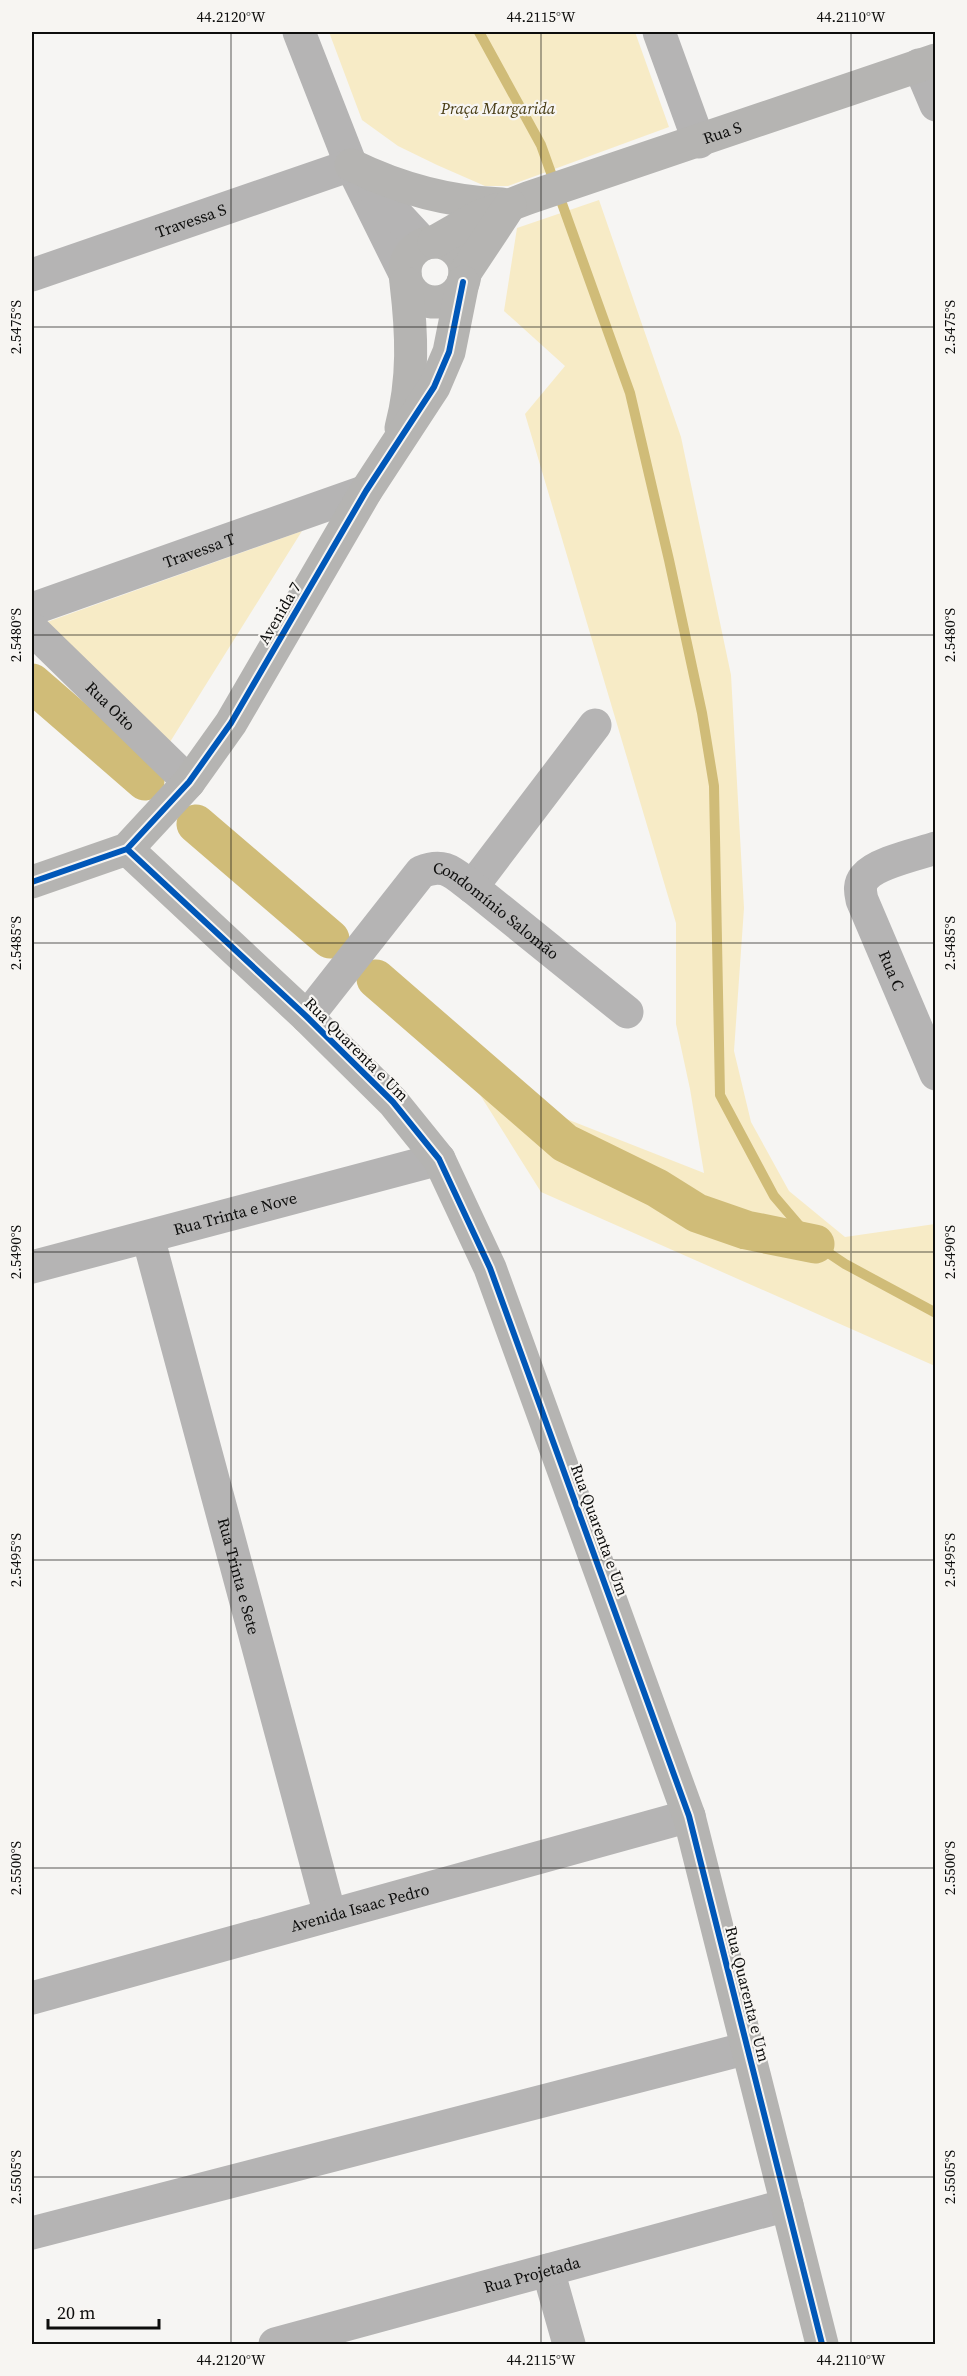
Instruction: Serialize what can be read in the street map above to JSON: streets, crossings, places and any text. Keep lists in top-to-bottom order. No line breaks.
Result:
{"streets":{"street":["Rua S","Travessa S","Travessa T","Avenida 7","Rua Oito","Condomínio Salomão","Rua C","Rua Quarenta e Um","Rua Trinta e Nove","Rua Trinta e Sete","Avenida Isaac Pedro","Rua Projetada"]},"crossings":[["Rua S","Avenida 7"],["Travessa T","Avenida 7"],["Avenida 7","Rua Oito"],["Avenida 7","Rua Quarenta e Um"],["Condomínio Salomão","Rua Quarenta e Um"],["Rua Quarenta e Um","Rua Trinta e Nove"],["Rua Quarenta e Um","Avenida Isaac Pedro"],["Rua Quarenta e Um","Rua Projetada"],["Rua Trinta e Nove","Rua Trinta e Sete"],["Rua Trinta e Sete","Avenida Isaac Pedro"]],"parks":["Praça Margarida"],"scale_bar":"20 m","coordinates":["44.2120°W","44.2115°W","44.2110°W","2.5475°S","2.5480°S","2.5485°S","2.5490°S","2.5495°S","2.5500°S","2.5505°S"]}
